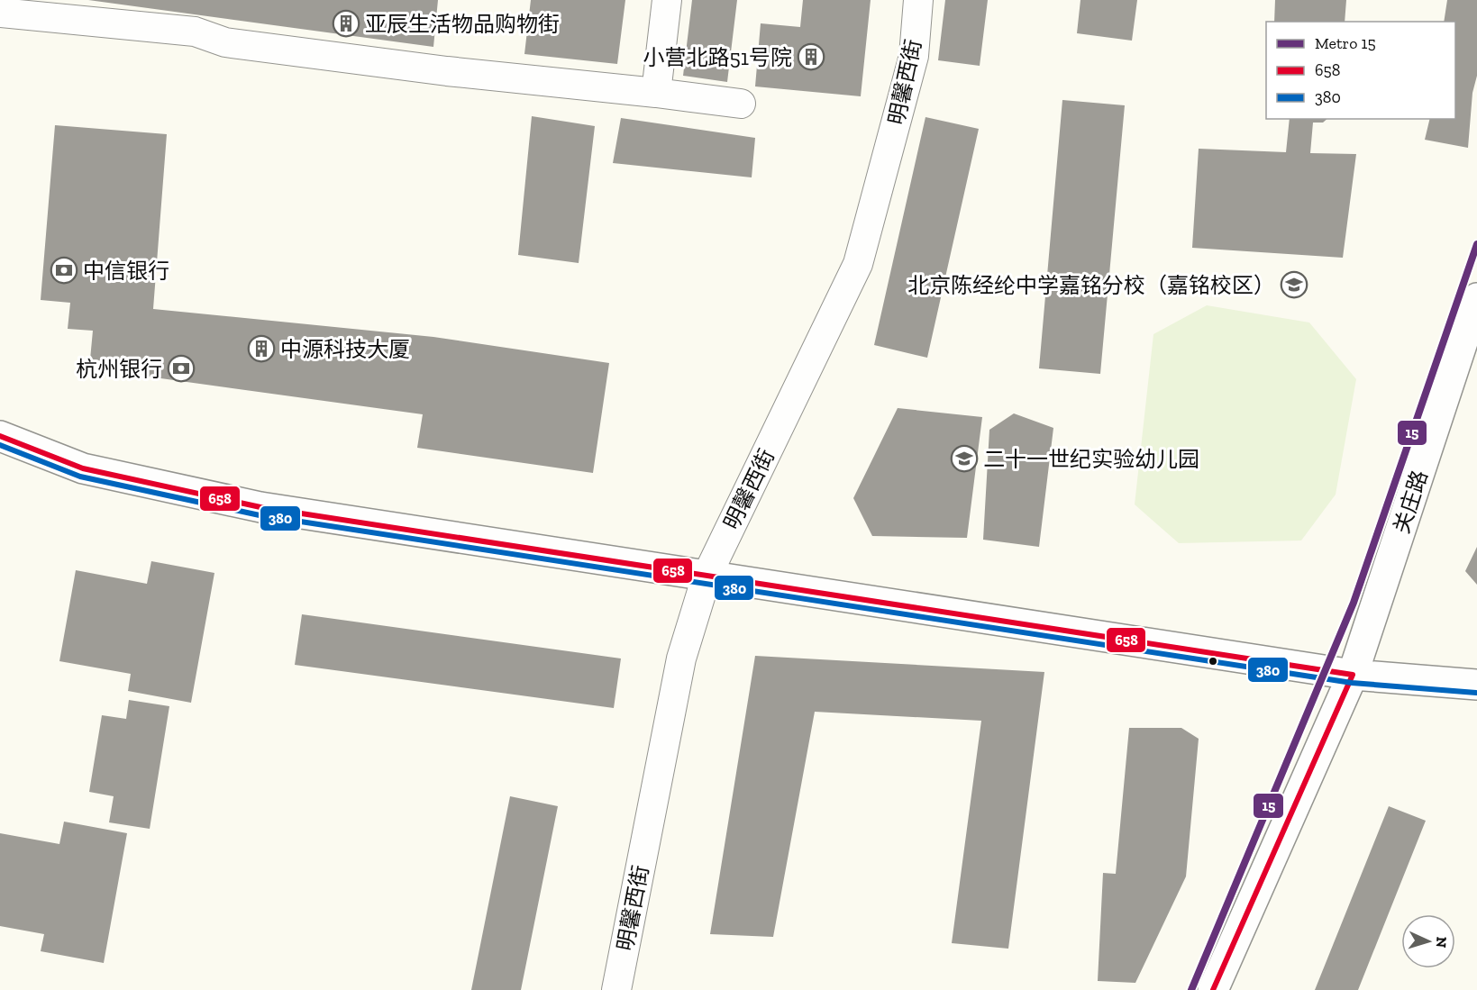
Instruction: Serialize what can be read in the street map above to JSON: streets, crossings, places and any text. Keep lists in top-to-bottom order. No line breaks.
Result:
{"streets":{"street":["明馨西街","关庄路"]},"places":{"building":["亚辰生活物品购物街","小营北路51号院","中源科技大厦"],"bank":["中信银行","杭州银行"],"school or university":["北京陈经纶中学嘉铭分校（嘉铭校区）","二十一世纪实验幼儿园"]},"lines":["metro line 15","transit line 658","transit line 380"],"legend":["Metro 15","658","380"],"north":"right"}
